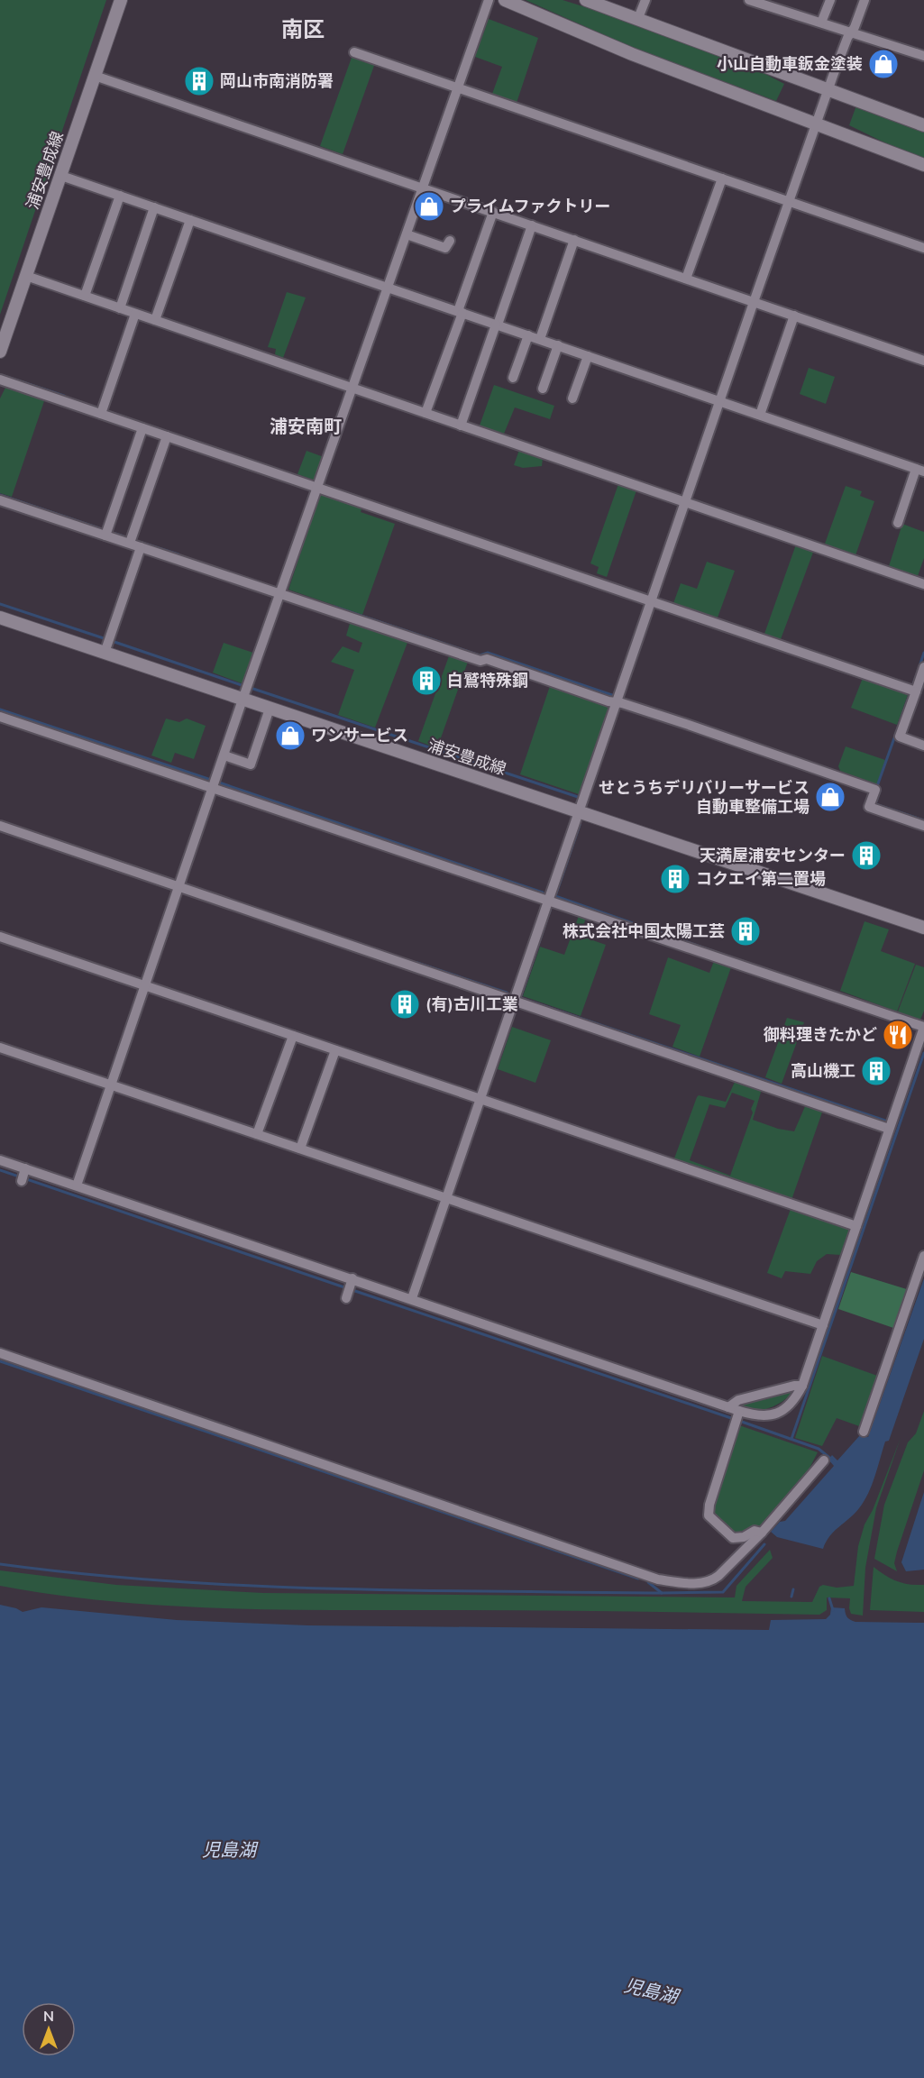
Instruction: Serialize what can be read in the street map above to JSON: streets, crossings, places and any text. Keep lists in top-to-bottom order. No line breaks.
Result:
{"streets":{"main road":["浦安豊成線"]},"districts":["南区","浦安南町"],"water":["児島湖"],"places":{"shop":["小山自動車鈑金塗装","プライムファクトリー","ワンサービス","せとうちデリバリーサービス 自動車整備工場"],"building":["岡山市南消防署","白鷲特殊鋼","天満屋浦安センター","コクエイ第二置場","株式会社中国太陽工芸","(有)古川工業","高山機工"],"restaurant":["御料理きたかど"]},"north":"top"}
